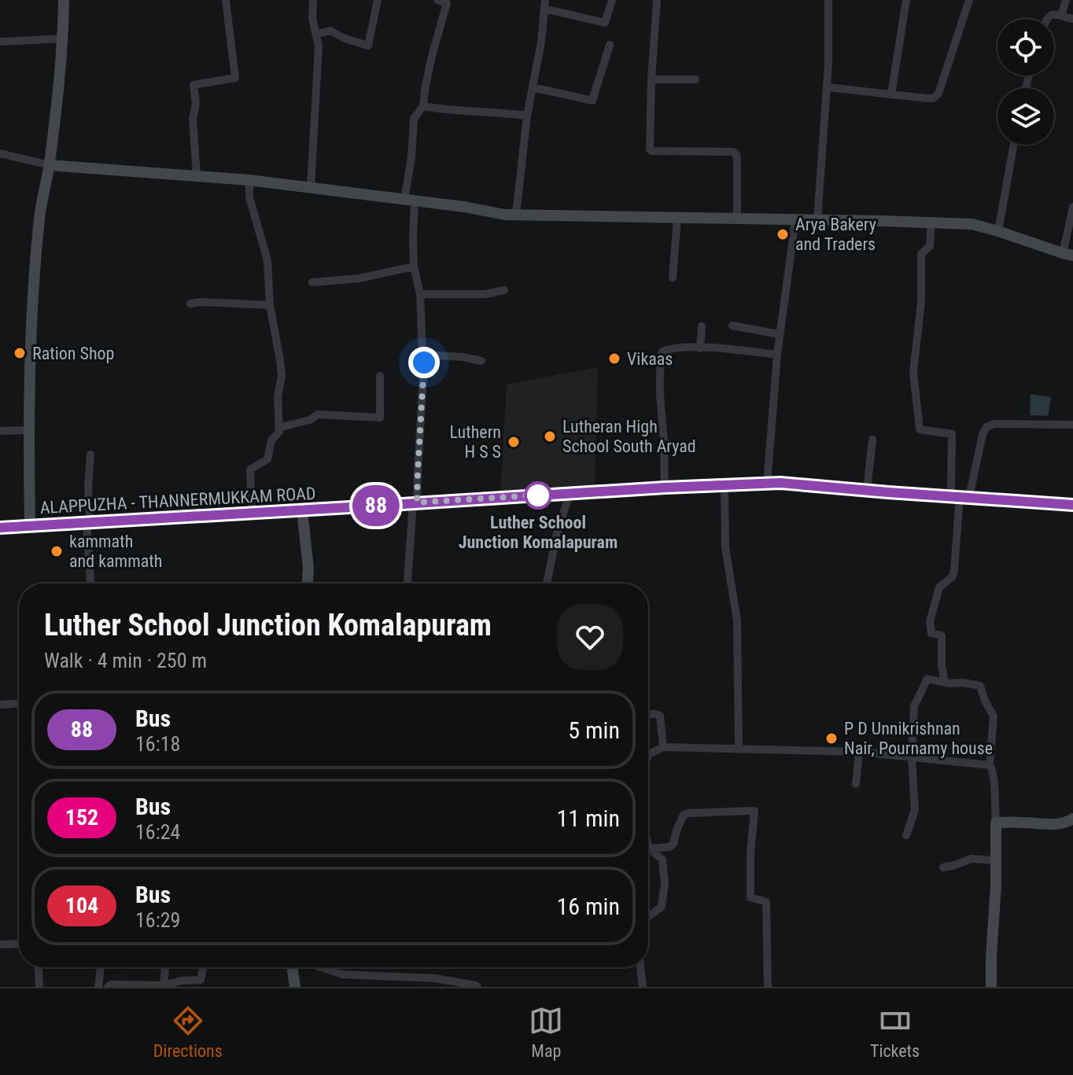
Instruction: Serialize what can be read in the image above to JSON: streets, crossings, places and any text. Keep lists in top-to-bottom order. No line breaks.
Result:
{"streets":{"main road":["ALAPPUZHA - THANNERMUKKAM ROAD"]},"places":["Arya Bakery and Traders","Ration Shop","Vikaas","Lutheran High School South Aryad","Luthern H S S","Luther School Junction Komalapuram","kammath and kammath","P D Unnikrishnan Nair, Pournamy house"],"lines":["bus line 88"],"page":{"on_map":"88","heading":["Luther School Junction Komalapuram","Walk · 4 min · 250 m"],"list":[{"mark":"88","name":"Bus","note":"16:18","value":"5 min"},{"mark":"152","name":"Bus","note":"16:24","value":"11 min"},{"mark":"104","name":"Bus","note":"16:29","value":"16 min"}],"tabs":["Directions","Map","Tickets"]}}
